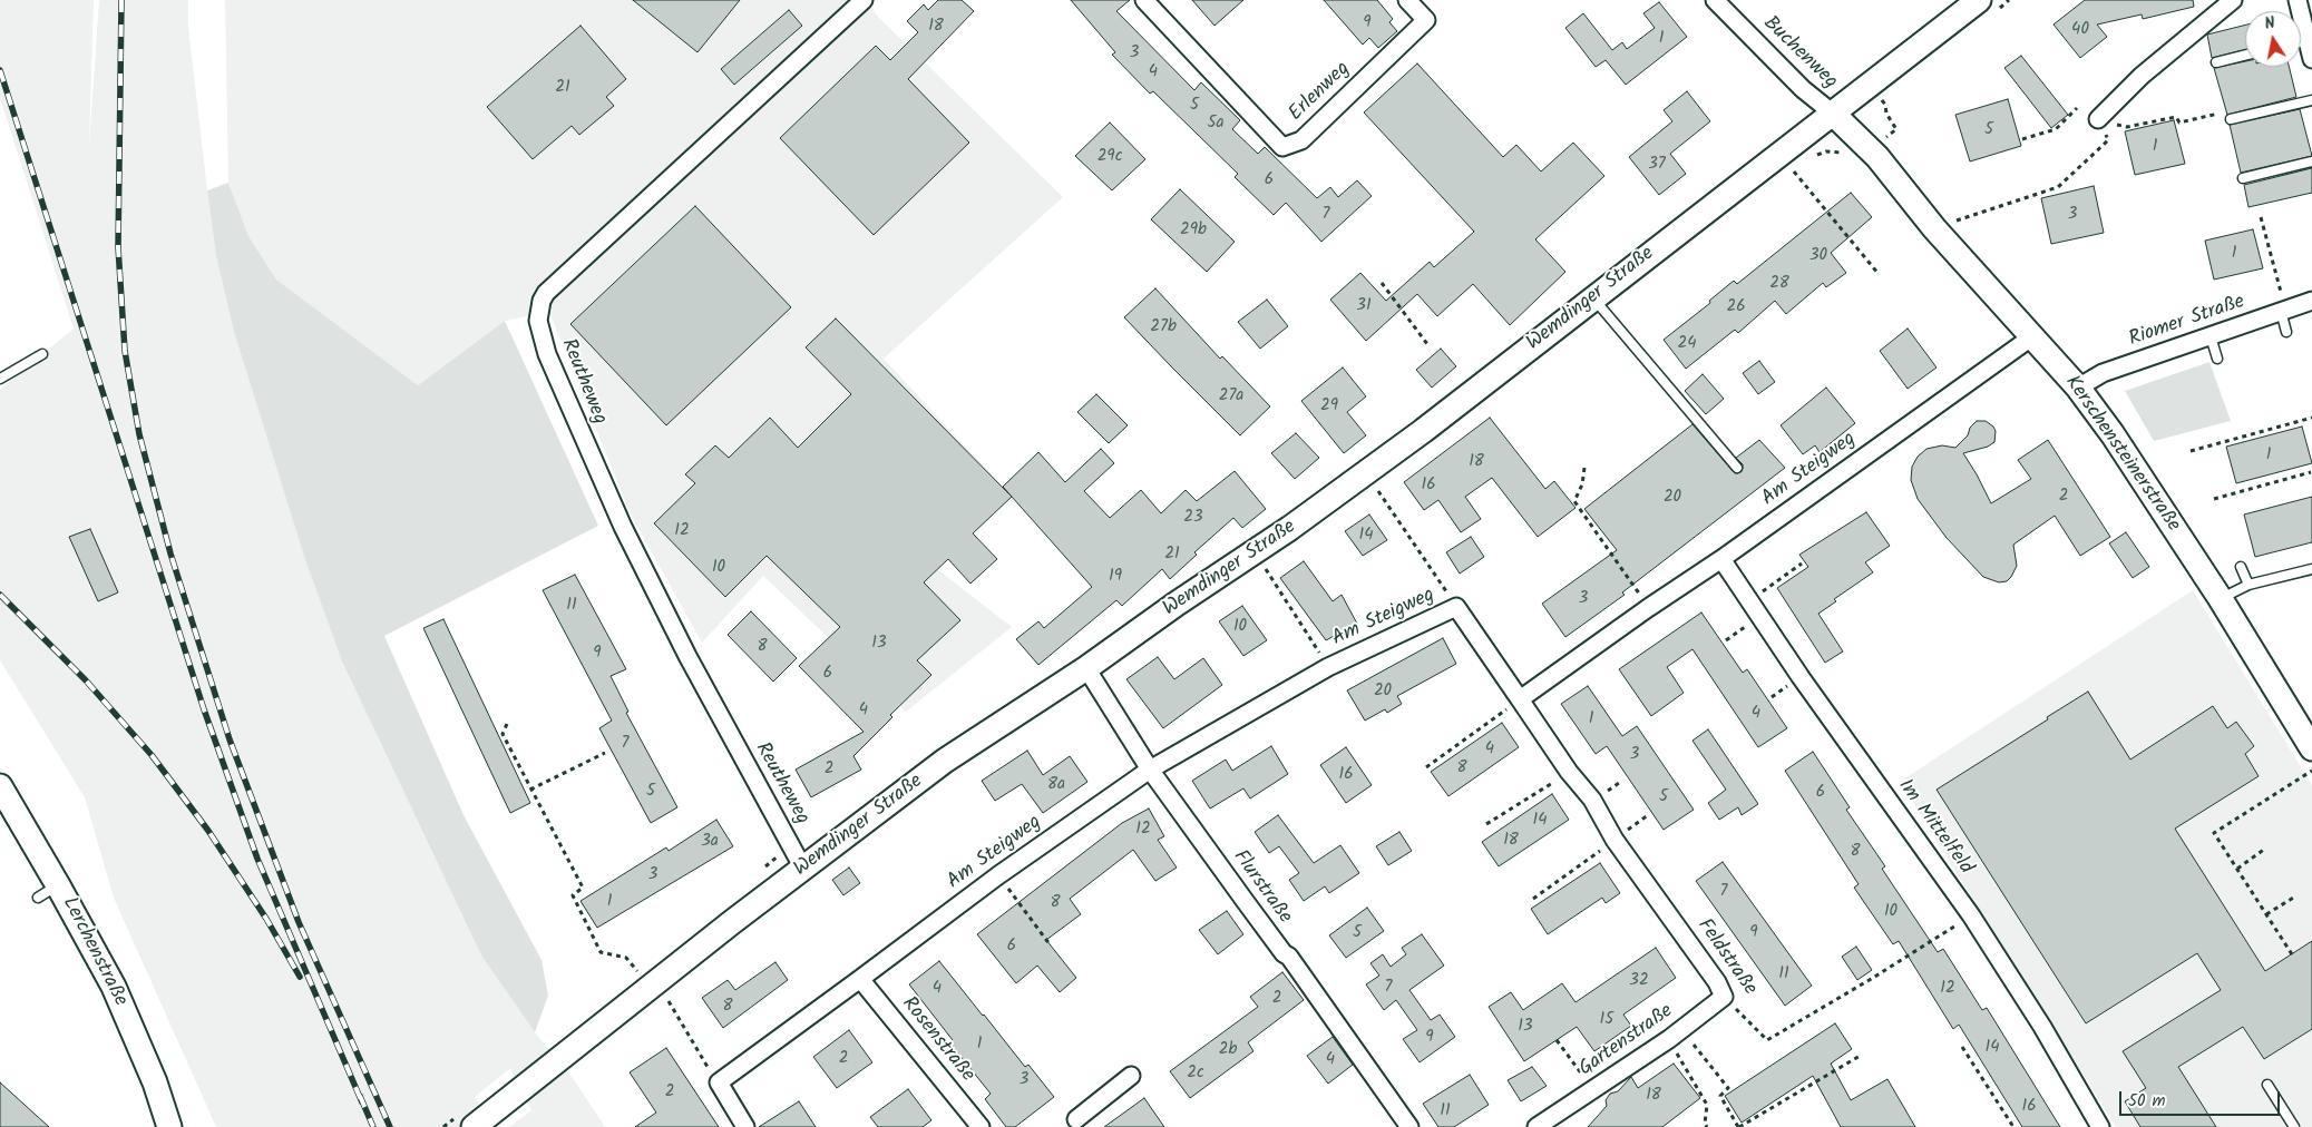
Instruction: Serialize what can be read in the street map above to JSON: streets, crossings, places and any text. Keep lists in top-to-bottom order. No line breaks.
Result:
{"streets":{"main road":["Wemdinger Straße","Kerschensteinerstraße","Lerchenstraße"],"street":["Buchenweg","Erlenweg","Riomer Straße","Reutheweg","Am Steigweg","Im Mittelfeld","Flurstraße","Feldstraße","Rosenstraße","Gartenstraße"]},"crossings":[["Buchenweg","Wemdinger Straße"],["Buchenweg","Kerschensteinerstraße"],["Wemdinger Straße","Reutheweg"],["Wemdinger Straße","Kerschensteinerstraße"],["Wemdinger Straße","Flurstraße"],["Riomer Straße","Kerschensteinerstraße"],["Kerschensteinerstraße","Am Steigweg"],["Am Steigweg","Im Mittelfeld"],["Am Steigweg","Flurstraße"],["Am Steigweg","Feldstraße"],["Am Steigweg","Rosenstraße"],["Im Mittelfeld","Feldstraße"],["Feldstraße","Gartenstraße"]],"house_numbers":["9","18","40","1","3","4","21","5","5a","5","1","29c","37","6","7","3","29b","1","30","28","31","26","27b","24","27a","29","1","18","16","2","20","23","12","14","21","10","19","3","11","10","13","8","9","6","20","4","4","1","7","4","3","8","2","16","8a","5","6","5","14","12","18","3a","8","3","7","1","8","10","5","9","6","11","32","7","4","12","2","8","15","13","9","1","14","2b","2","4","2c","3","2","18","16","11"],"scale_bar":"50 m","north":"top"}
